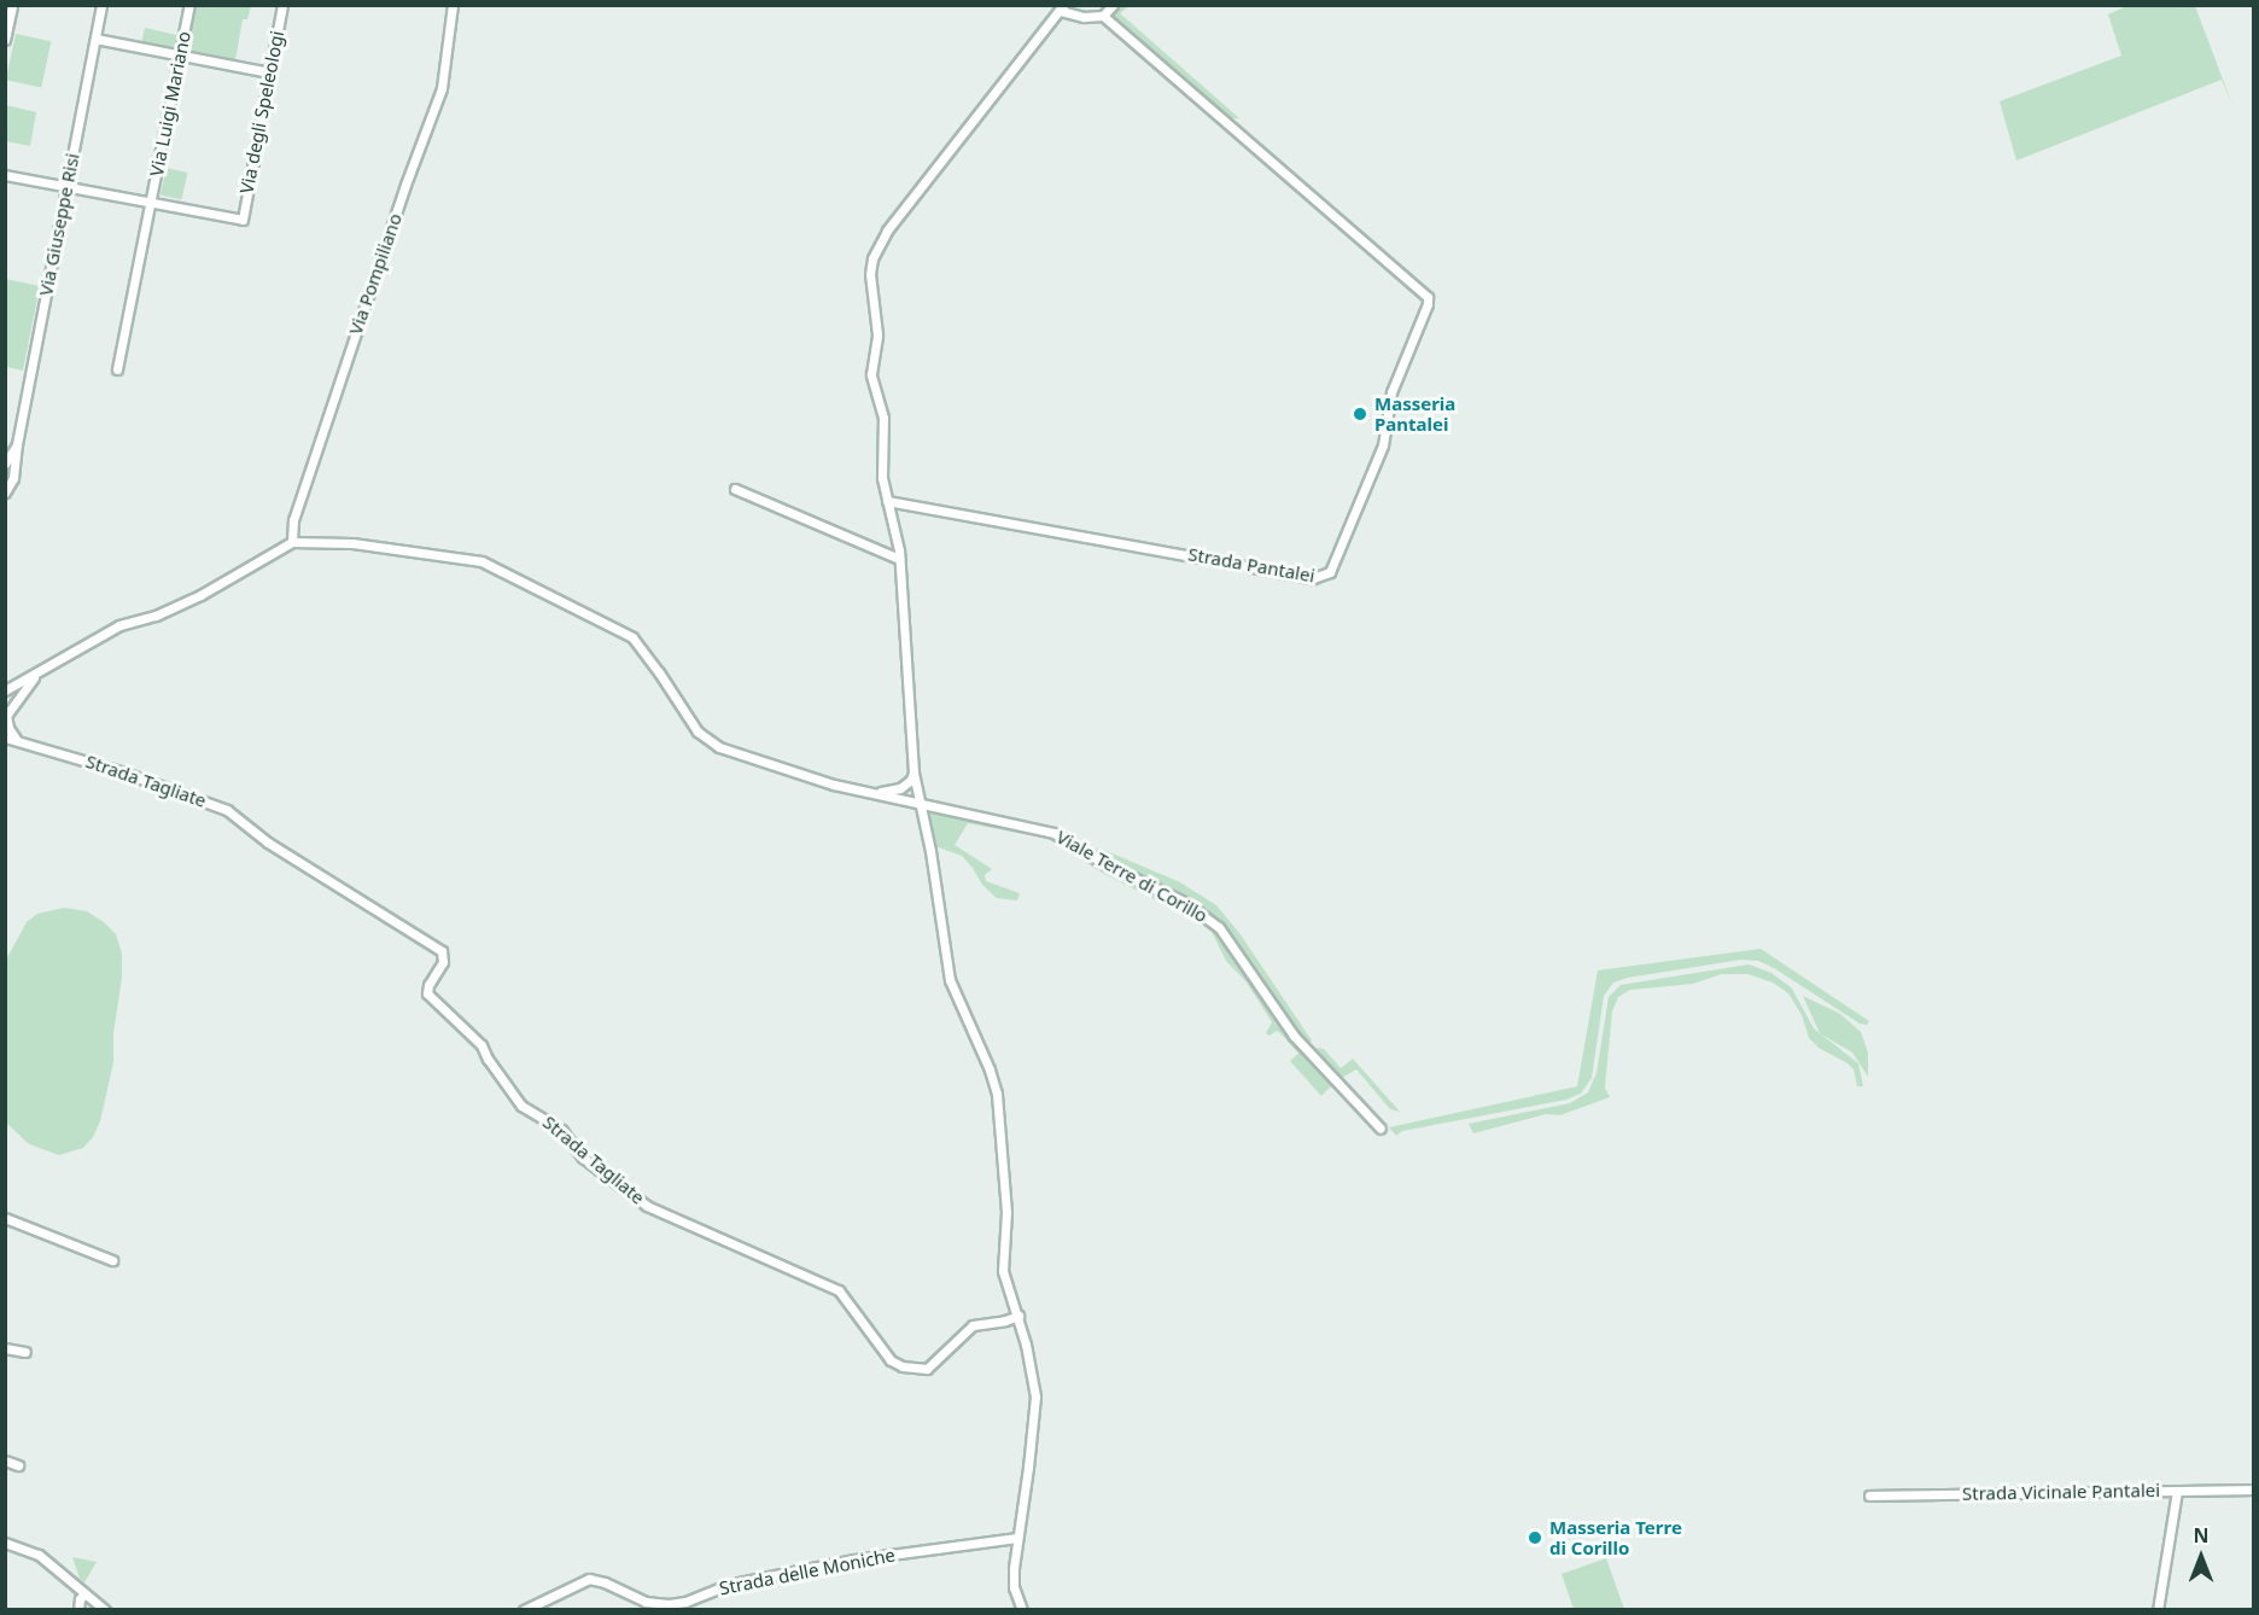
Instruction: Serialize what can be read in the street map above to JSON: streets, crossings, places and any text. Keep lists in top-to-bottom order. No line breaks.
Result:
{"streets":{"street":["Via Luigi Mariano","Via degli Speleologi","Via Giuseppe Risi","Via Pompiliano","Strada Pantalei","Strada Tagliate","Viale Terre di Corillo","Strada Vicinale Pantalei","Strada delle Moniche"]},"crossings":[["Via Luigi Mariano","Via degli Speleologi"],["Via Pompiliano","Viale Terre di Corillo"]],"places":["Masseria Pantalei","Masseria Terre di Corillo"],"north":"top"}
